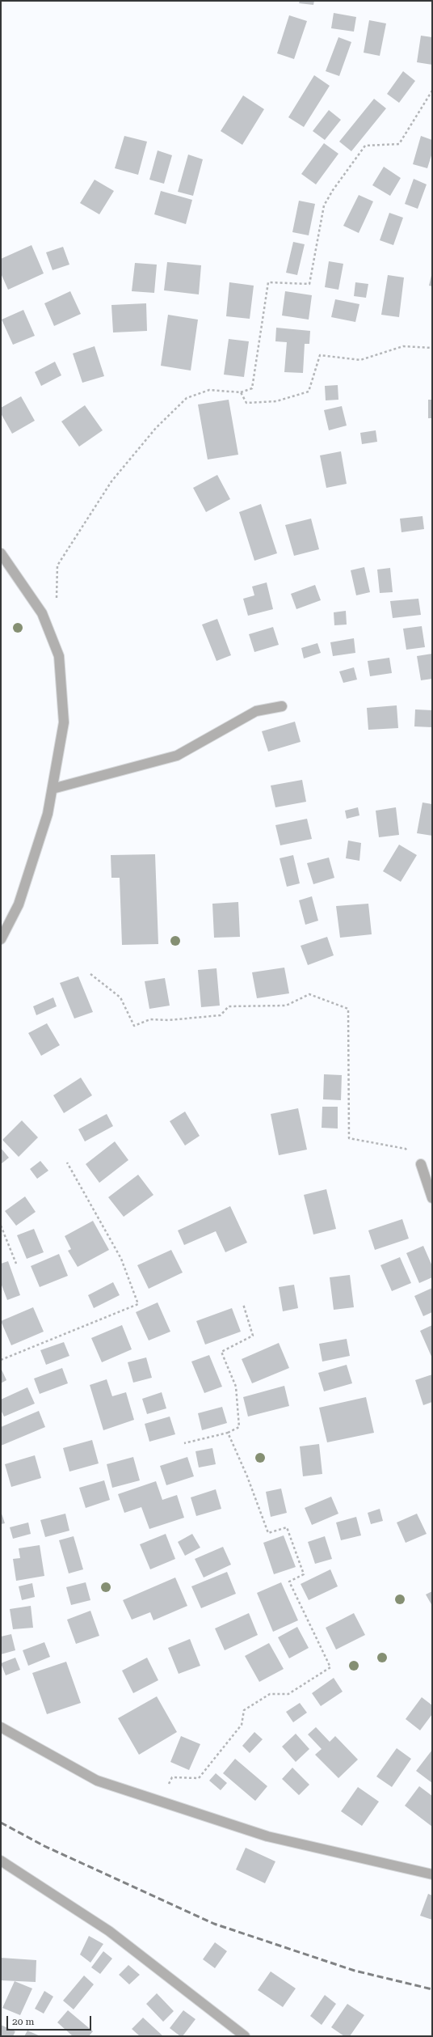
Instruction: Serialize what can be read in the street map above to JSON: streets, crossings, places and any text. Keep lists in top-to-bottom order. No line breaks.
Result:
{"scale_bar":"20 m"}
